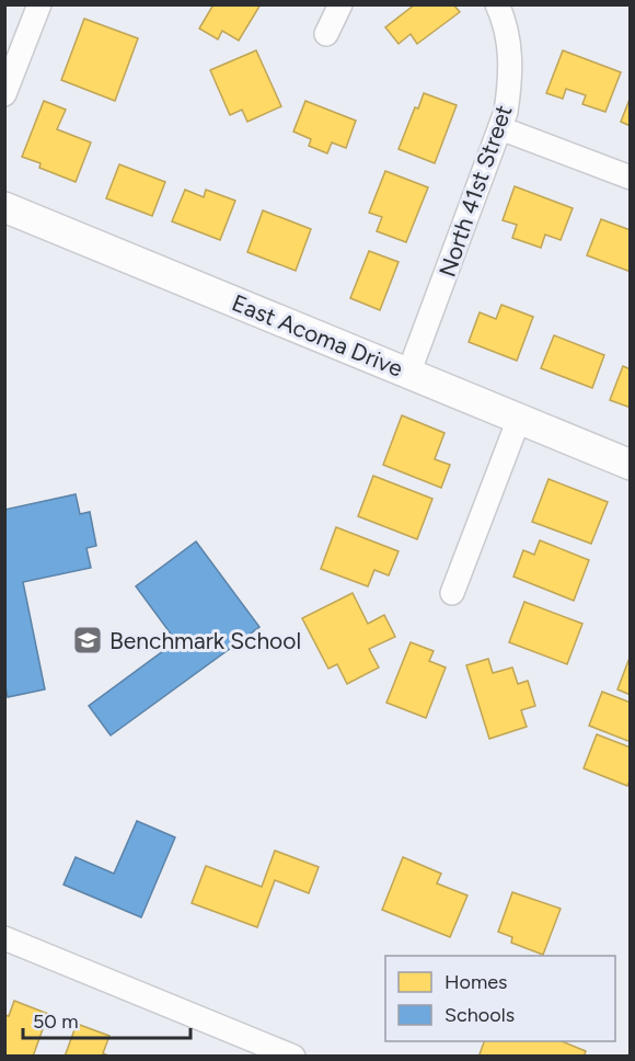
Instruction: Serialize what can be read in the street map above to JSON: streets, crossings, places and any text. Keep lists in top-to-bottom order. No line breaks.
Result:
{"streets":{"street":["North 41st Street","East Acoma Drive"]},"crossings":[["North 41st Street","East Acoma Drive"]],"places":{"school or university":["Benchmark School"]},"legend":["Homes","Schools"],"scale_bar":"50 m"}
